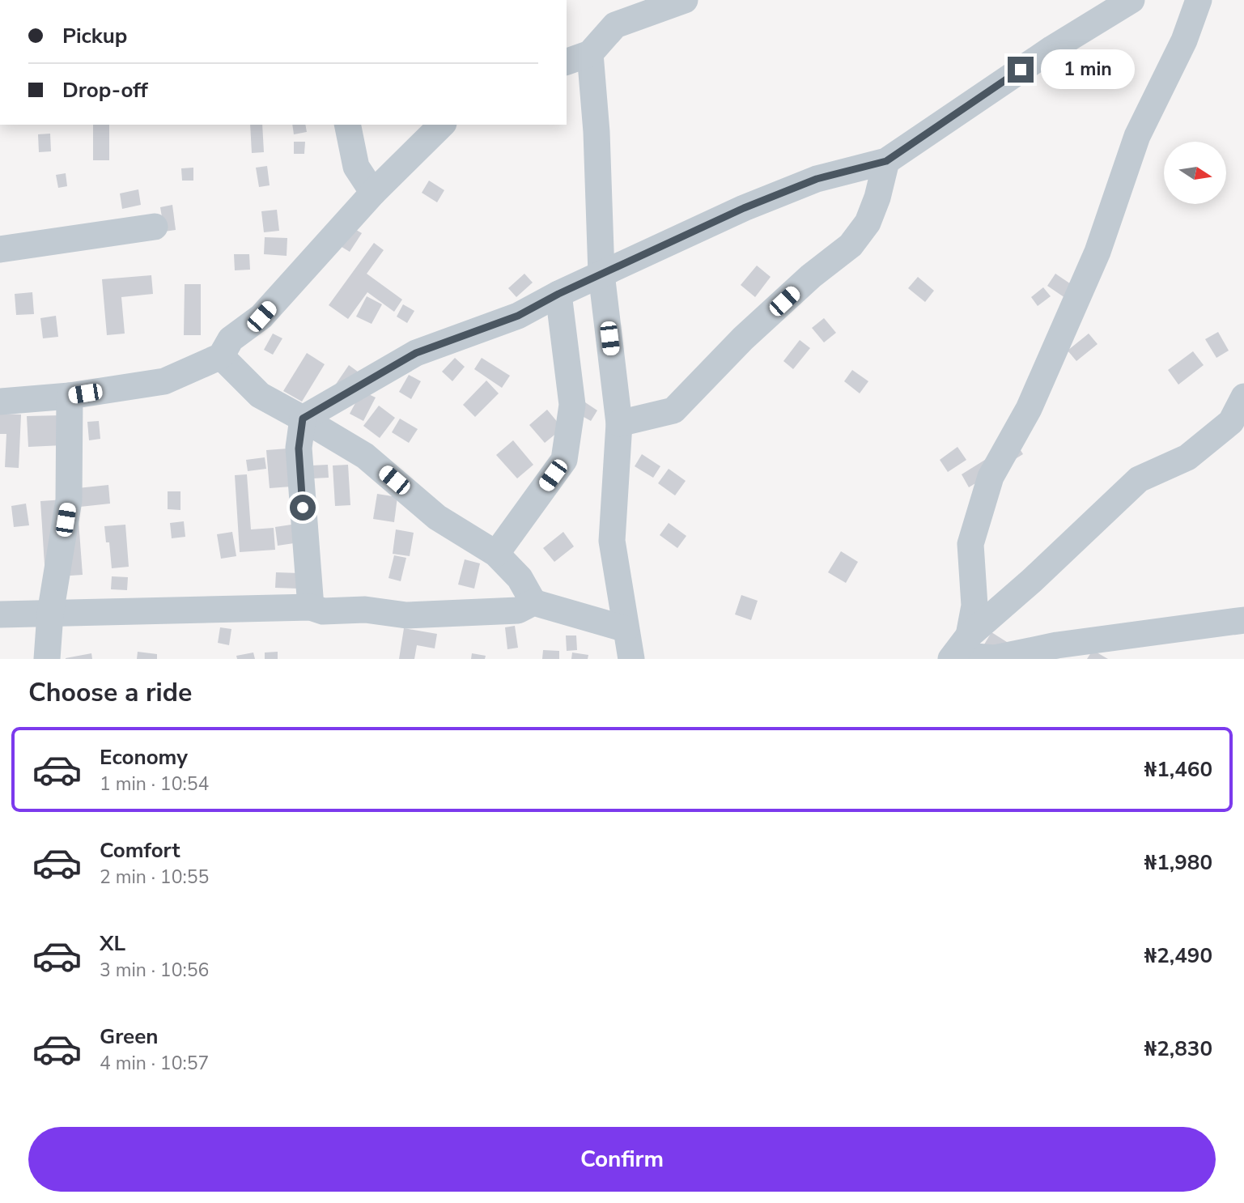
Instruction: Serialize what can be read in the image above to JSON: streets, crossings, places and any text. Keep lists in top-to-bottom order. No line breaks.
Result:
{"north":"right","page":{"banner":["Pickup","Drop-off"],"bubble":"1 min","heading":"Choose a ride","list":[{"name":"Economy","note":"1 min · 10:54","value":"₦1,460"},{"name":"Comfort","note":"2 min · 10:55","value":"₦1,980"},{"name":"XL","note":"3 min · 10:56","value":"₦2,490"},{"name":"Green","note":"4 min · 10:57","value":"₦2,830"}],"buttons":"Confirm"}}
